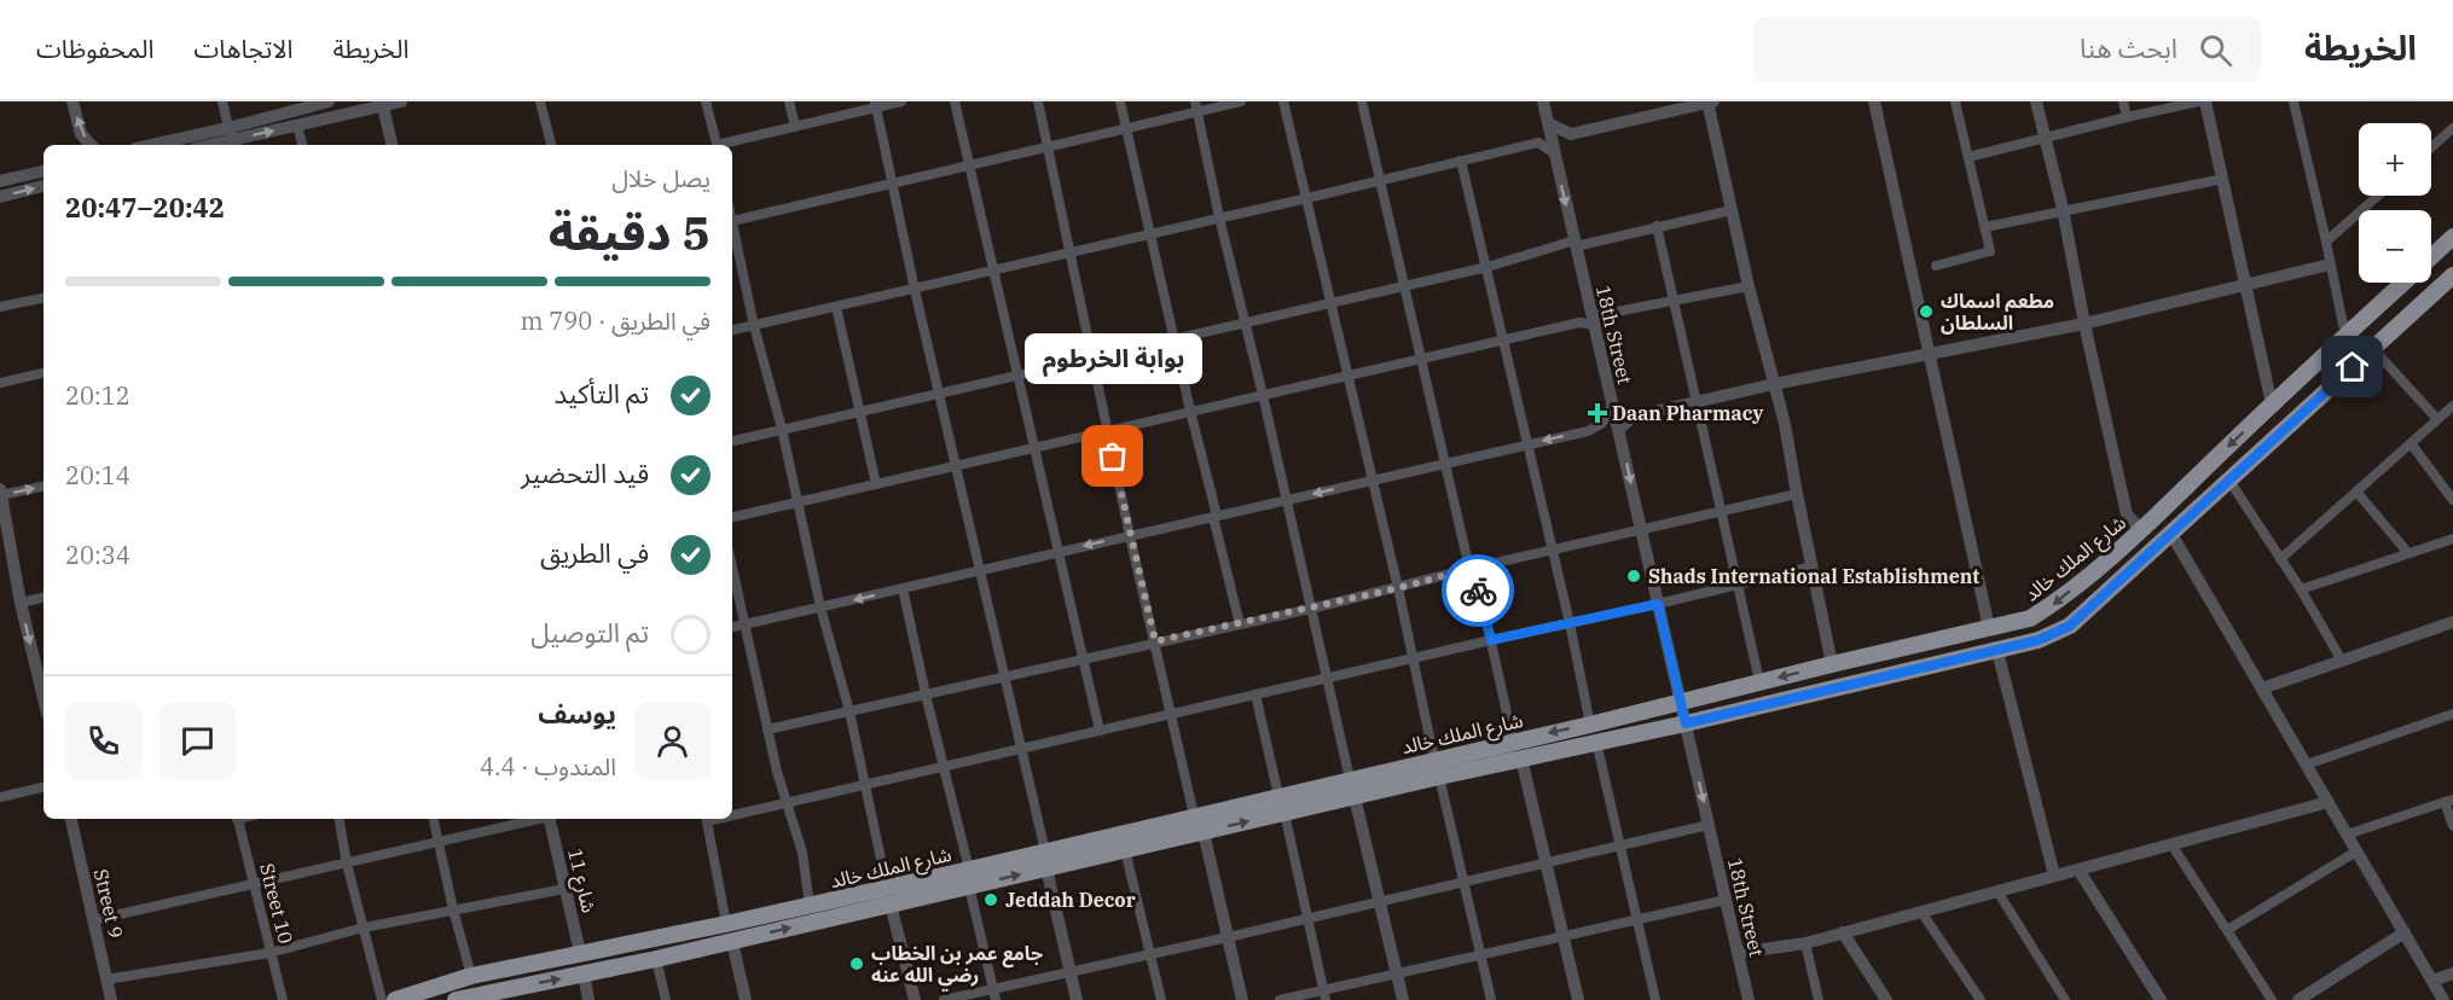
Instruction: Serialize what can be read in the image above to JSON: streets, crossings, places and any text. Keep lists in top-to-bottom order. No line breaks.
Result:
{"streets":{"main road":["شارع الملك خالد"],"street":["18th Street","شارع 11","Street 9","Street 10"]},"crossings":[["18th Street","شارع الملك خالد"],["شارع الملك خالد","شارع 11"]],"places":{"other":["مطعم اسماك السلطان","بوابة الخرطوم","Shads International Establishment","Jeddah Decor","جامع عمر بن الخطاب رضي الله عنه"],"health":["Daan Pharmacy"]},"page":{"header":"الخريطة","search":"ابحث هنا","nav":["الخريطة","الاتجاهات","المحفوظات"],"map_buttons":["+","−"],"heading":["5 دقيقة","يصل خلال","20:42–20:47"],"panel":["يوسف","المندوب · 4.4"],"bar":"في الطريق · 790 m","bubble":"بوابة الخرطوم","list":[["تم التأكيد","20:12"],["قيد التحضير","20:14"],["في الطريق","20:34"],"تم التوصيل"]}}
